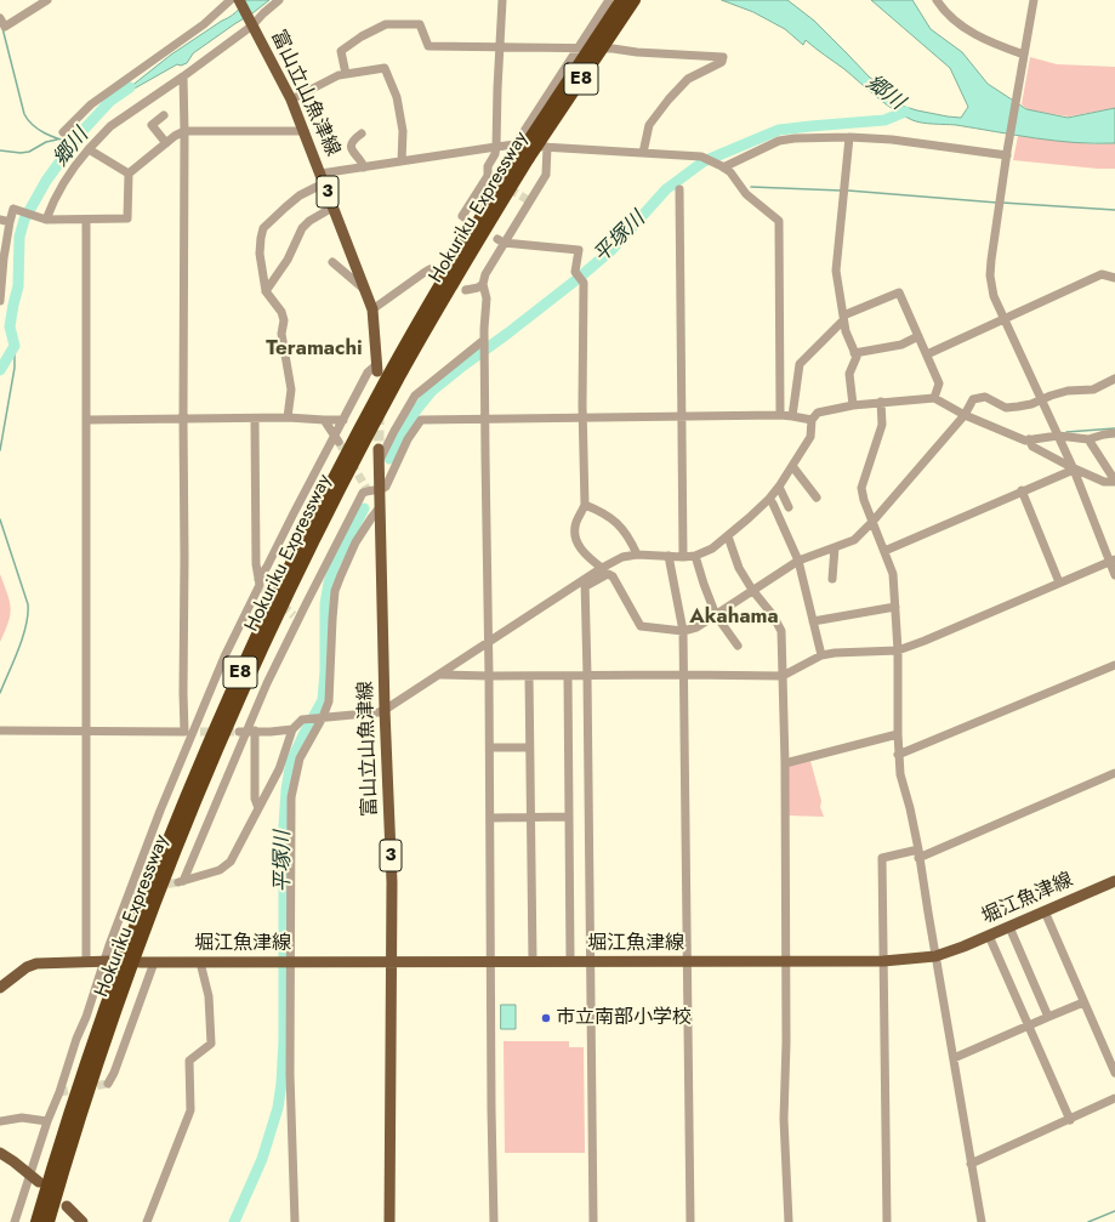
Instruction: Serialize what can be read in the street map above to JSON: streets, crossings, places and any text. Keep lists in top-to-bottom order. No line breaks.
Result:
{"streets":{"highway":["E8","Hokuriku Expressway"],"main road":["富山立山魚津線","3","堀江魚津線"]},"crossings":[["富山立山魚津線","堀江魚津線"]],"districts":["Teramachi","Akahama"],"water":["郷川","平塚川"],"places":["市立南部小学校"]}
